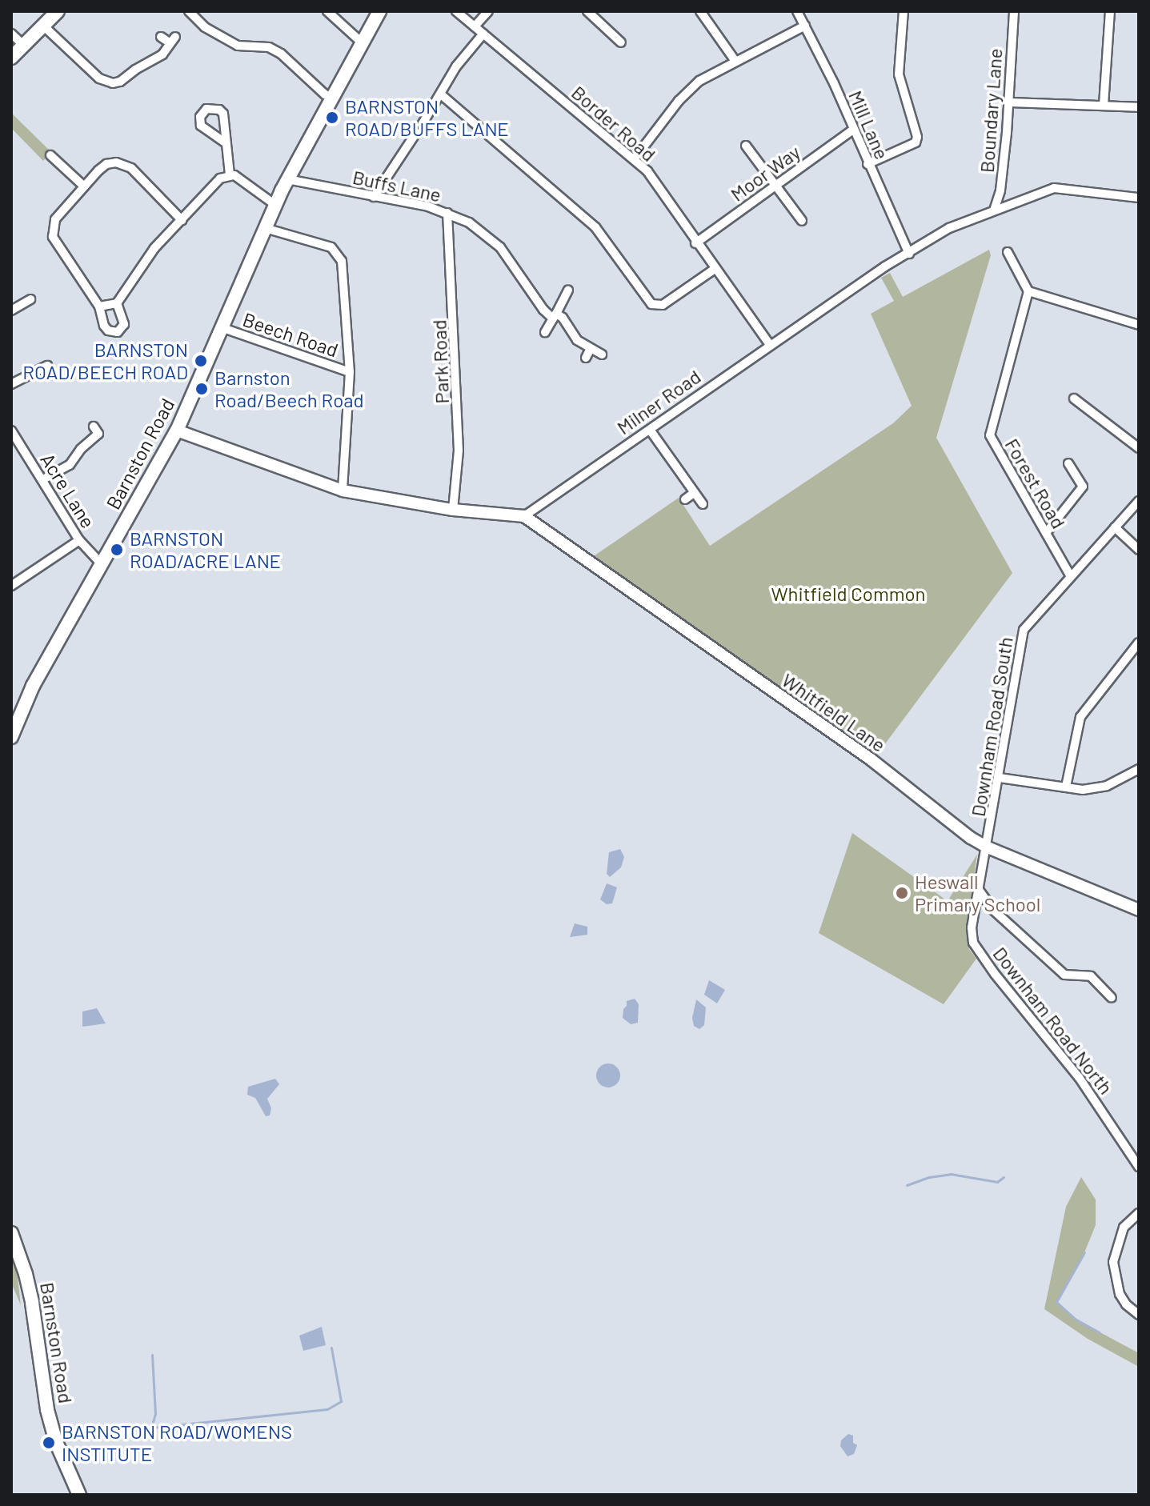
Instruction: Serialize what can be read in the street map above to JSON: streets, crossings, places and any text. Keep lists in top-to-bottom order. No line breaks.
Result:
{"streets":{"main road":["Barnston Road"],"street":["Boundary Lane","Border Road","Mill Lane","Moor Way","Buffs Lane","Beech Road","Park Road","Milner Road","Forest Road","Acre Lane","Whitfield Lane","Downham Road South","Downham Road North"]},"crossings":[["Boundary Lane","Milner Road"],["Border Road","Moor Way"],["Border Road","Milner Road"],["Mill Lane","Moor Way"],["Mill Lane","Milner Road"],["Buffs Lane","Park Road"],["Buffs Lane","Barnston Road"],["Beech Road","Barnston Road"],["Milner Road","Whitfield Lane"],["Barnston Road","Acre Lane"],["Forest Road","Downham Road South"],["Whitfield Lane","Downham Road South"],["Whitfield Lane","Downham Road North"],["Downham Road South","Downham Road North"]],"parks":["Whitfield Common"],"places":["BARNSTON ROAD/BUFFS LANE","BARNSTON ROAD/BEECH ROAD","Barnston Road/Beech Road","BARNSTON ROAD/ACRE LANE","Heswall Primary School","BARNSTON ROAD/WOMENS INSTITUTE"]}
